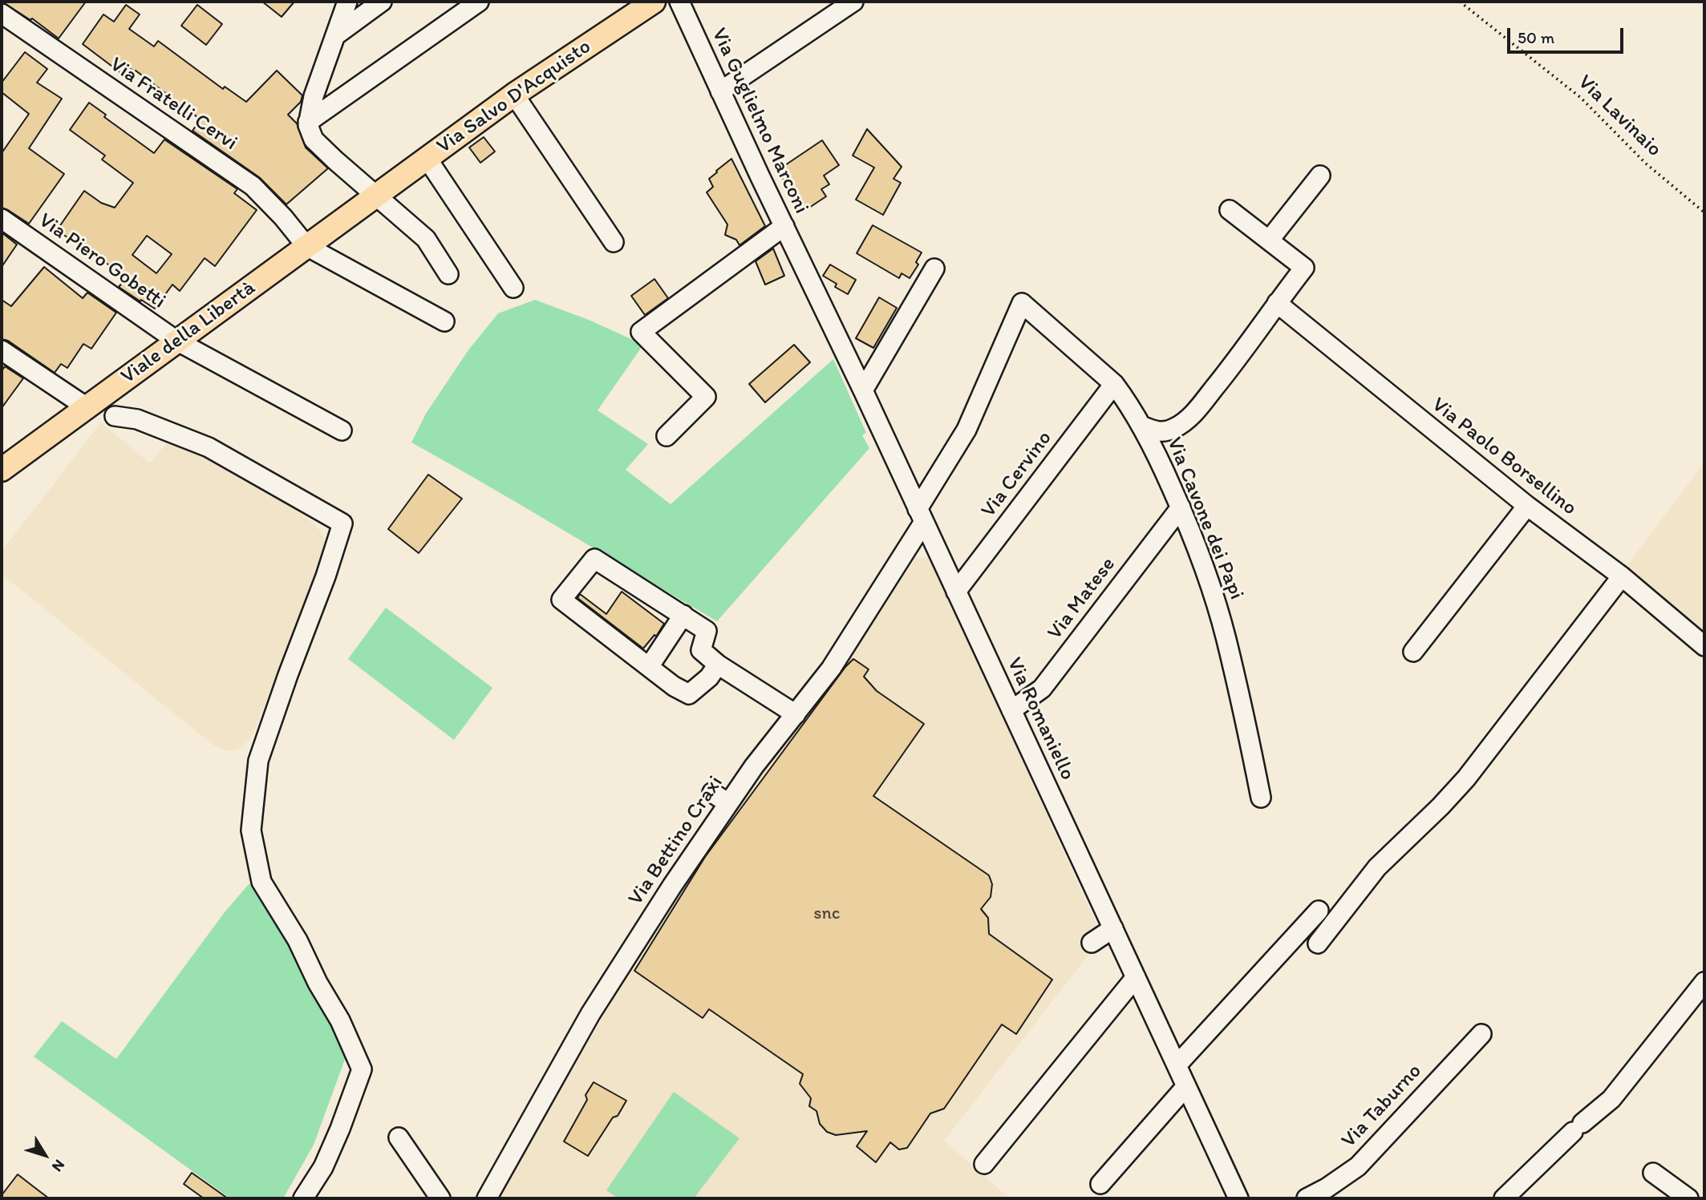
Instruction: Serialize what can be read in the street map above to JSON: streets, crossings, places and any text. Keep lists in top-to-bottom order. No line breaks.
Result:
{"streets":{"main road":["Via Salvo D'Acquisto","Viale della Libertà"],"street":["Via Fratelli Cervi","Via Guglielmo Marconi","Via Piero Gobetti","Via Paolo Borsellino","Via Cervino","Via Cavone dei Papi","Via Matese","Via Romaniello","Via Bettino Craxi","Via Taburno"],"path":["Via Lavinaio"]},"crossings":[["Via Salvo D'Acquisto","Viale della Libertà"],["Via Fratelli Cervi","Viale della Libertà"],["Via Guglielmo Marconi","Via Romaniello"],["Via Piero Gobetti","Viale della Libertà"],["Via Cervino","Via Cavone dei Papi"],["Via Cervino","Via Romaniello"],["Via Cavone dei Papi","Via Matese"],["Via Cavone dei Papi","Via Bettino Craxi"],["Via Matese","Via Romaniello"],["Via Romaniello","Via Bettino Craxi"]],"house_numbers":["snc"],"scale_bar":"50 m","north":"bottom right"}
